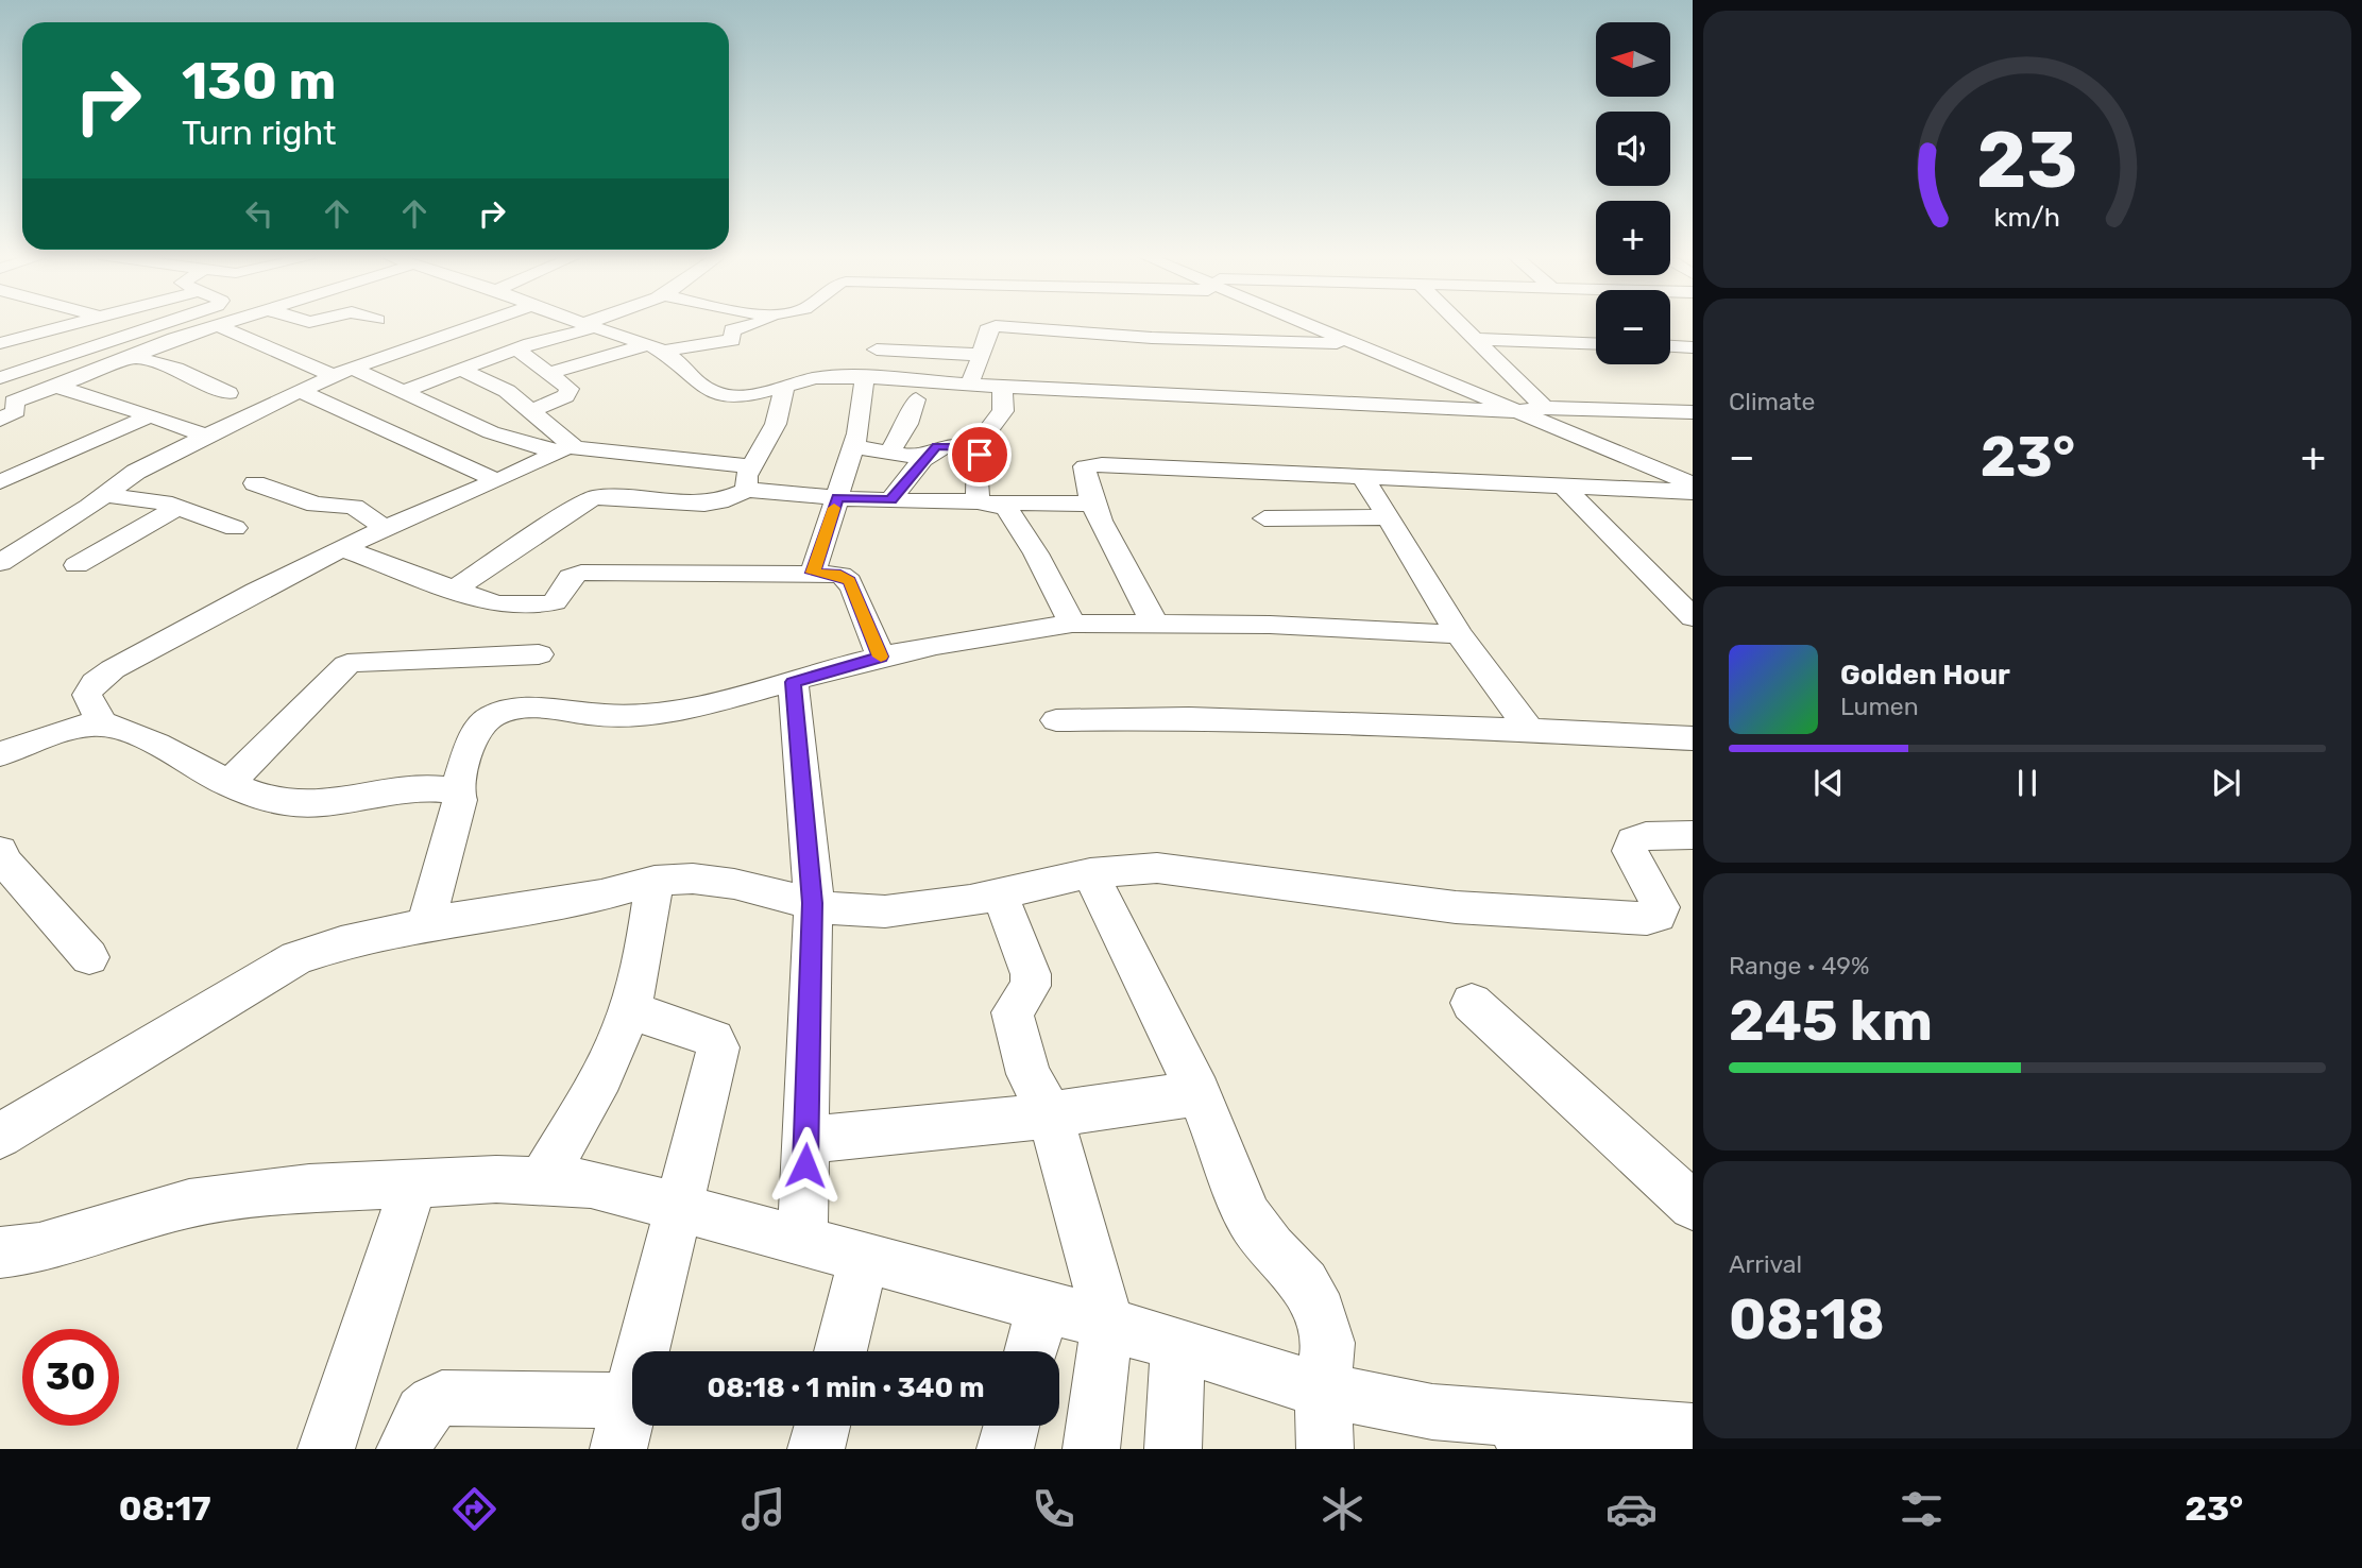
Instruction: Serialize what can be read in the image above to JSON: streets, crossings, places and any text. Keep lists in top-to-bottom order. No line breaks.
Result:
{"north":"left","page":{"map_buttons":["+","−"],"turn":["130 m","Turn right"],"tile":["Climate",["Range · 49%","245 km"],["Arrival","08:18"]],"heat":["−","23°","+"],"song":["Golden Hour","Lumen"],"limit":"30","trip":"08:18 · 1 min · 340 m","tabs":["08:17","23°"],"gauge":["23","km/h"]}}
